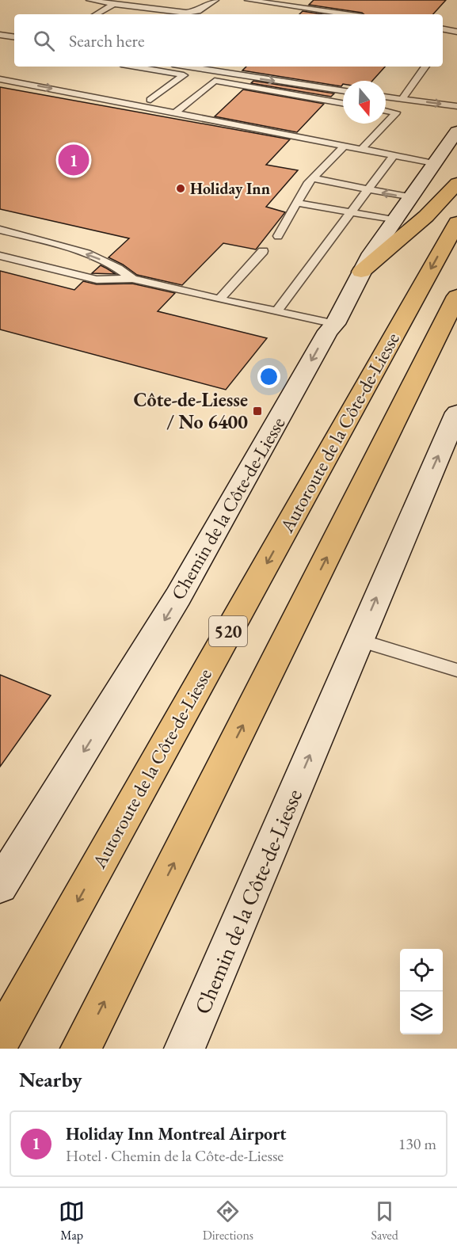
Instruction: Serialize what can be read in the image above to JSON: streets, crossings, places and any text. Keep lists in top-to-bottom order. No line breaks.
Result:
{"streets":{"highway":["Autoroute de la Côte-de-Liesse","520"],"main road":["Chemin de la Côte-de-Liesse"]},"places":{"other":["Holiday Inn"],"transit":["Côte-de-Liesse / No 6400"]},"north":"bottom","page":{"search":"Search here","pins":"1","heading":"Nearby","list":[{"mark":"1","name":"Holiday Inn Montreal Airport","note":"Hotel · Chemin de la Côte-de-Liesse","value":"130 m"}],"nav":["Map","Directions","Saved"]}}
